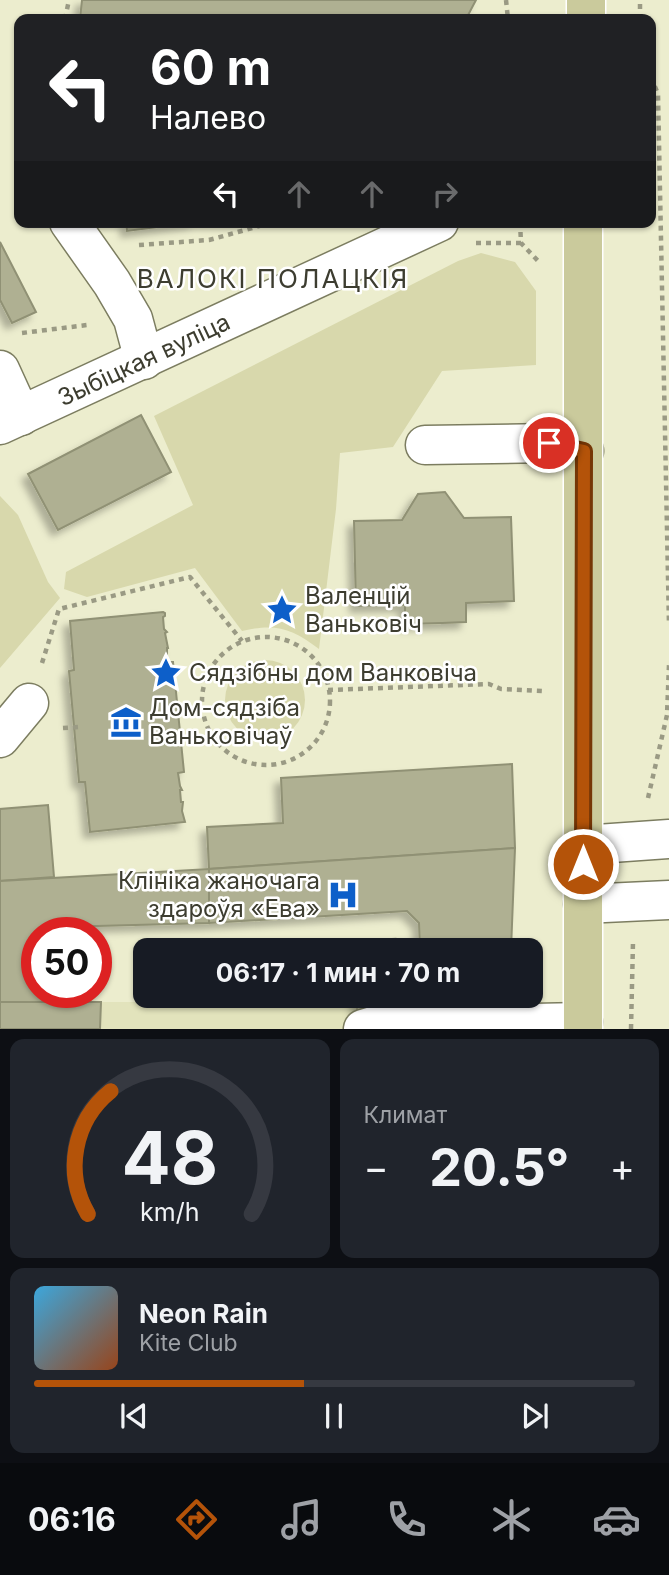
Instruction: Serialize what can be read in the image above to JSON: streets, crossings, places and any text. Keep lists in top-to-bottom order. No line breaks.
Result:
{"streets":{"street":["Зыбіцкая вуліца"]},"districts":["ВАЛОКІ ПОЛАЦКІЯ"],"places":{"place":["Валенцій Ваньковіч","Сядзібны дом Ванковіча"],"museum":["Дом-сядзіба Ваньковічаў"],"hospital":["Клініка жаночага здароўя «Ева»"]},"page":{"turn":["60 m","Налево"],"limit":"50","trip":"06:17 · 1 мин · 70 m","tile":"Климат","heat":["−","20.5°","+"],"song":["Neon Rain","Kite Club"],"tabs":"06:16","gauge":["48","km/h"]}}
